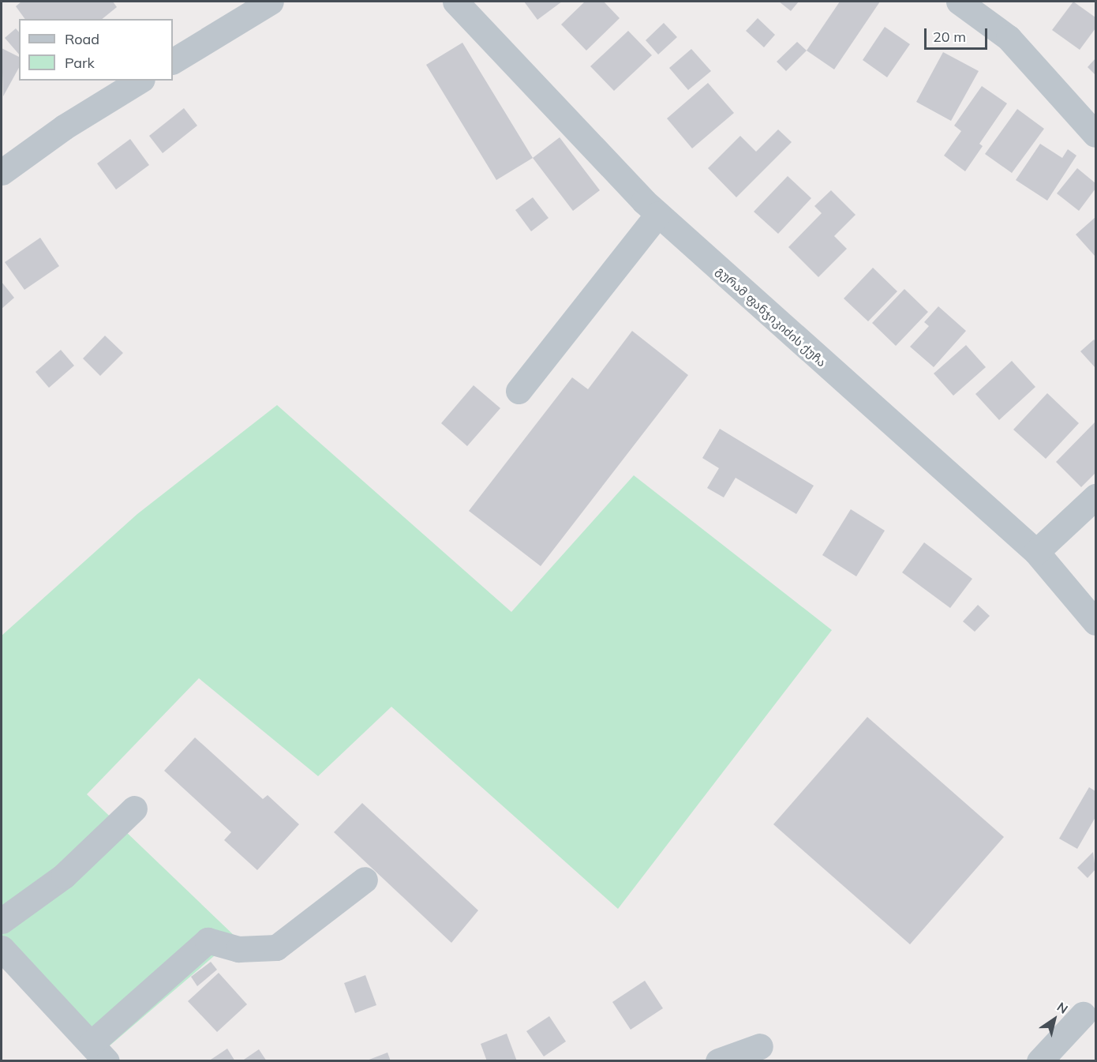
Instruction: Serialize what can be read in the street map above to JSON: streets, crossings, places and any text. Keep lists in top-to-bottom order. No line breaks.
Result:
{"streets":{"street":["გურამ ფანჯიკიძის ქუჩა"]},"legend":["Road","Park"],"scale_bar":"20 m","north":"top right"}
